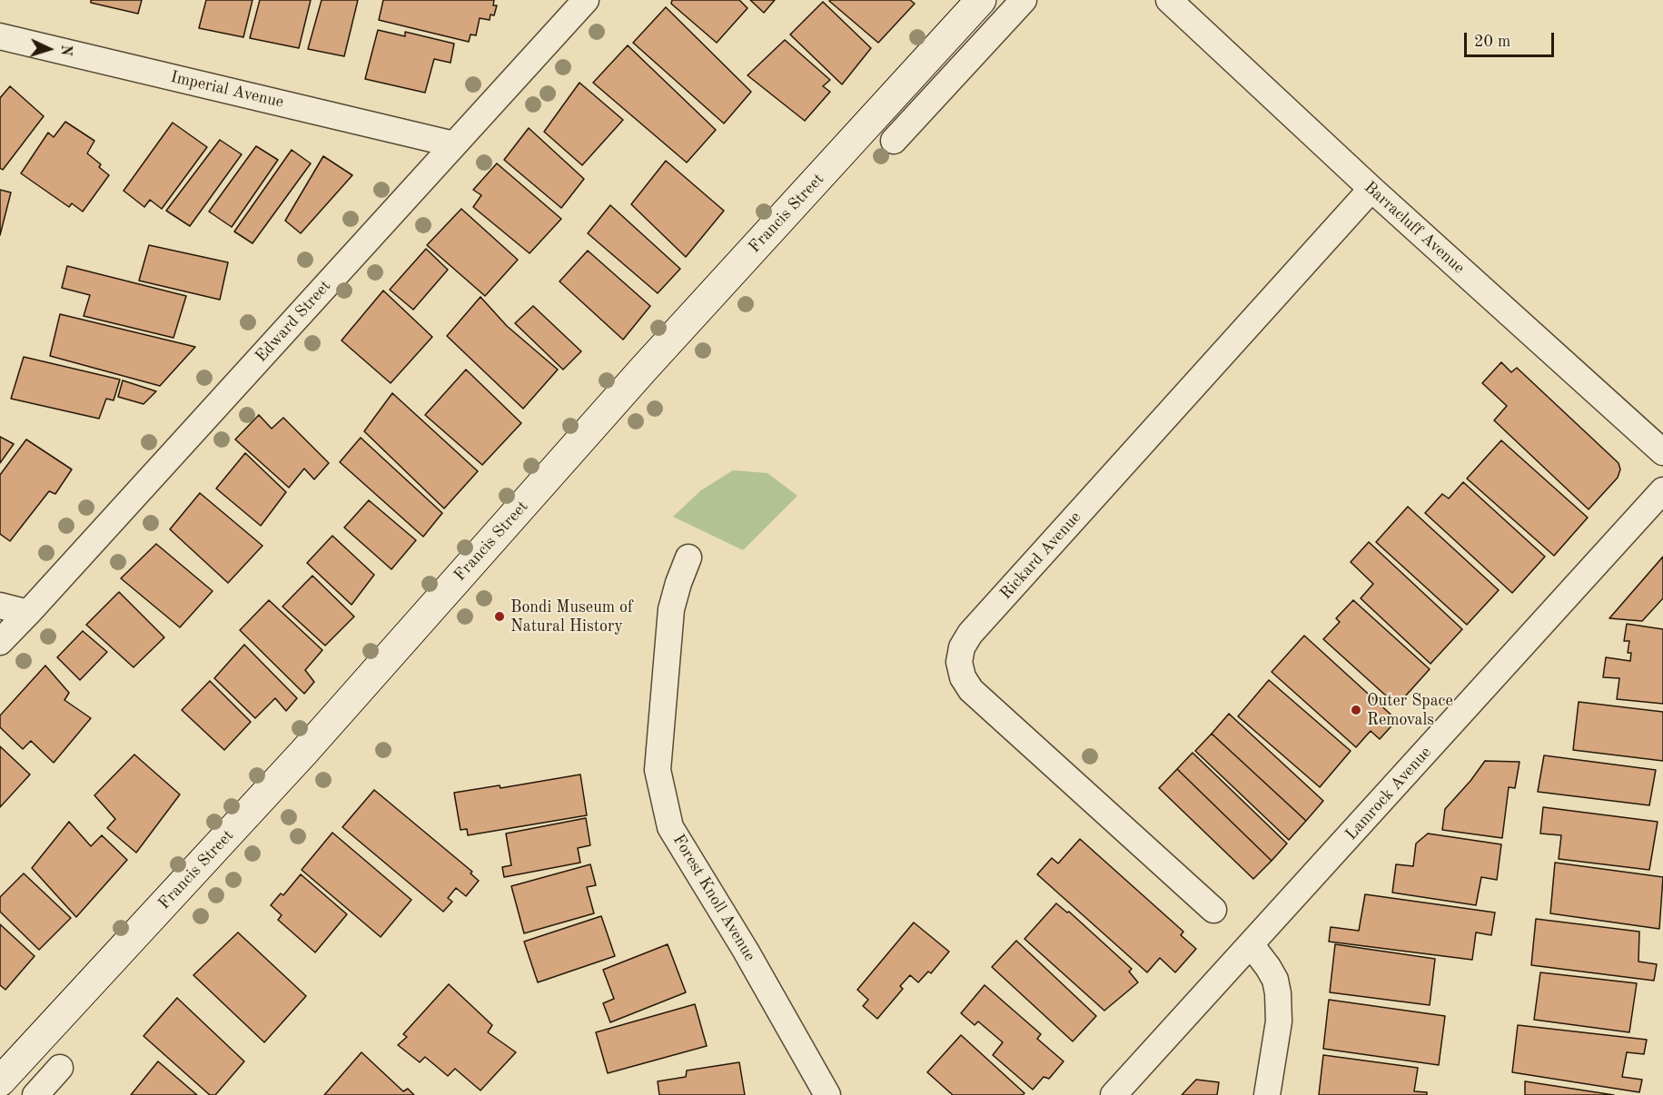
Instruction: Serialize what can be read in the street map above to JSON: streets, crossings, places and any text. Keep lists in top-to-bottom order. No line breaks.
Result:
{"streets":{"street":["Imperial Avenue","Francis Street","Barracluff Avenue","Edward Street","Rickard Avenue","Lamrock Avenue","Forest Knoll Avenue"]},"crossings":[["Imperial Avenue","Edward Street"],["Barracluff Avenue","Rickard Avenue"]],"places":["Bondi Museum of Natural History","Outer Space Removals"],"scale_bar":"20 m","north":"right"}
